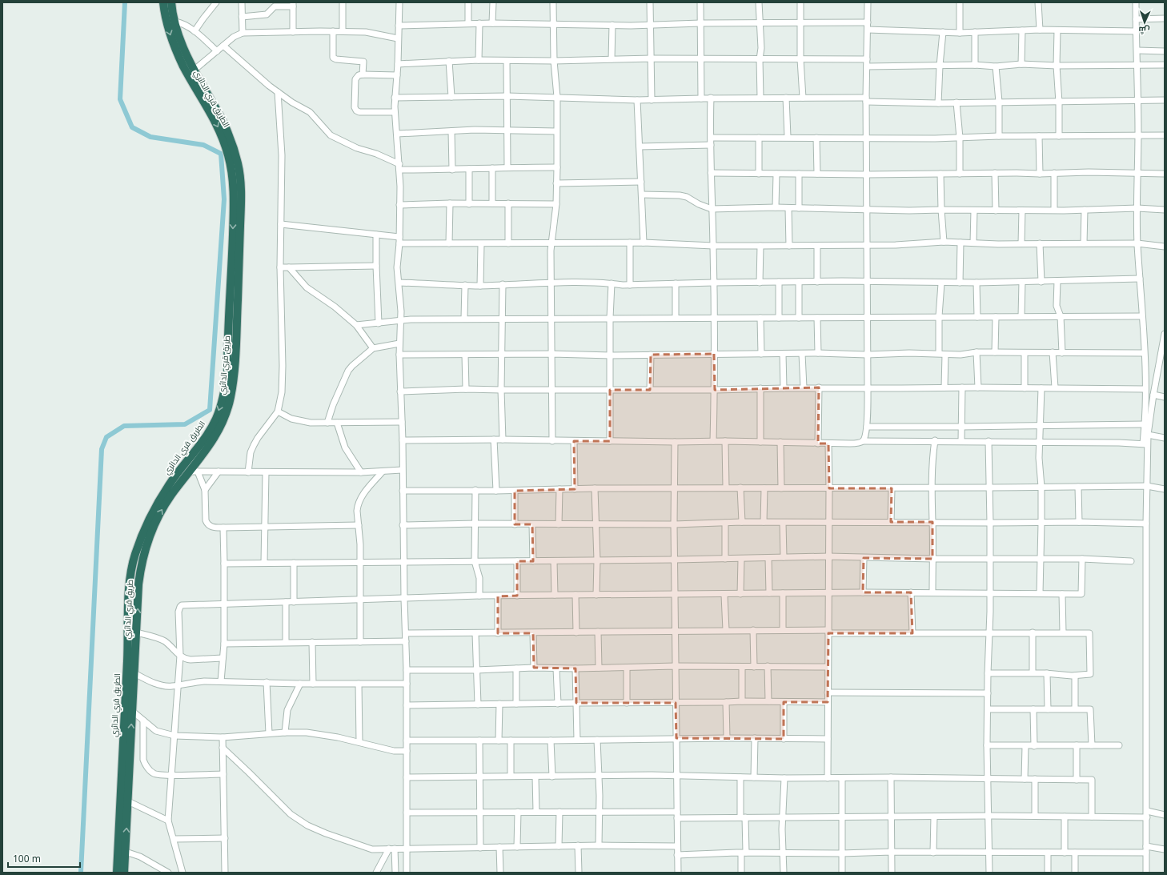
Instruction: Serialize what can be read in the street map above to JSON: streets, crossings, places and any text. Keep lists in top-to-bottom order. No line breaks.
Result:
{"streets":{"highway":["الطريق قري الدائري","طريق قري الدائري"]},"one_way":["الطريق قري الدائري"],"scale_bar":"100 m","north":"bottom"}
